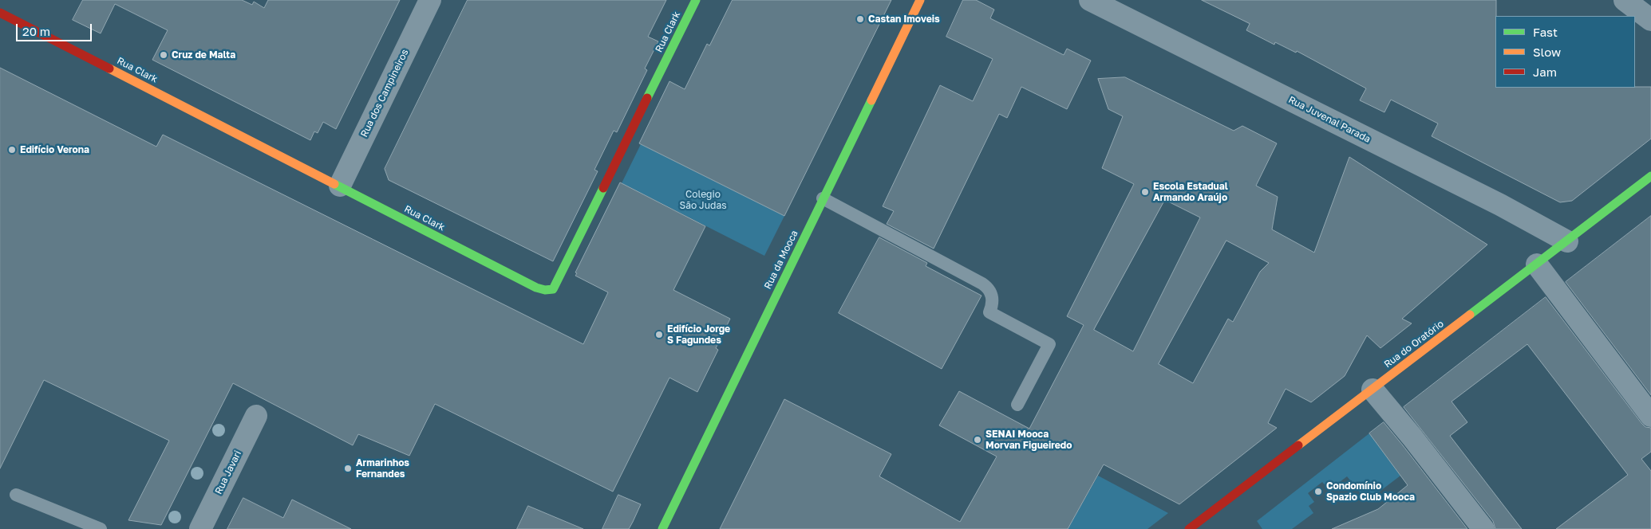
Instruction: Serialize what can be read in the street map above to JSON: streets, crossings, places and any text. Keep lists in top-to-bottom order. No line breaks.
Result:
{"streets":{"street":["Rua Clark","Rua dos Campineiros","Rua Juvenal Parada","Rua da Mooca","Rua do Oratório","Rua Javari"]},"crossings":[["Rua Clark","Rua dos Campineiros"],["Rua Juvenal Parada","Rua do Oratório"]],"parks":["Colegio São Judas"],"places":["Castan Imoveis","Cruz de Malta","Edifício Verona","Escola Estadual Armando Araújo","Edifício Jorge S Fagundes","SENAI Mooca Morvan Figueiredo","Armarinhos Fernandes","Condomínio Spazio Club Mooca"],"legend":["Fast","Slow","Jam"],"scale_bar":"20 m"}
